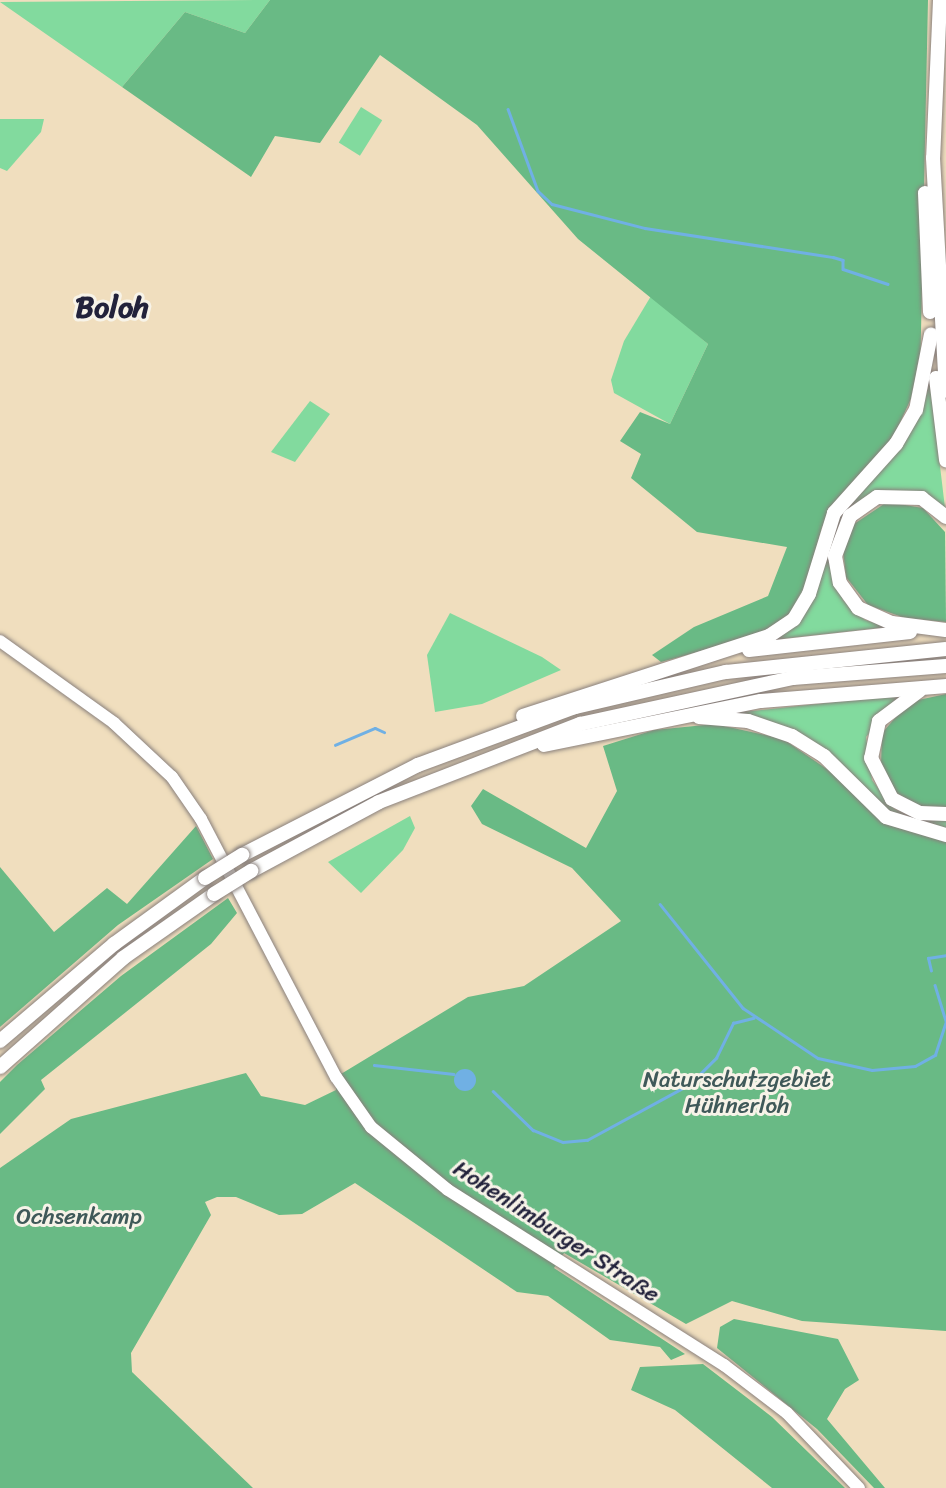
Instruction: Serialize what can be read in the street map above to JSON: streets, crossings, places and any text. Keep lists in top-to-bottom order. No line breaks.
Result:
{"streets":{"main road":["Hohenlimburger Straße"]},"districts":["Boloh"],"parks":["Naturschutzgebiet Hühnerloh","Ochsenkamp"]}
